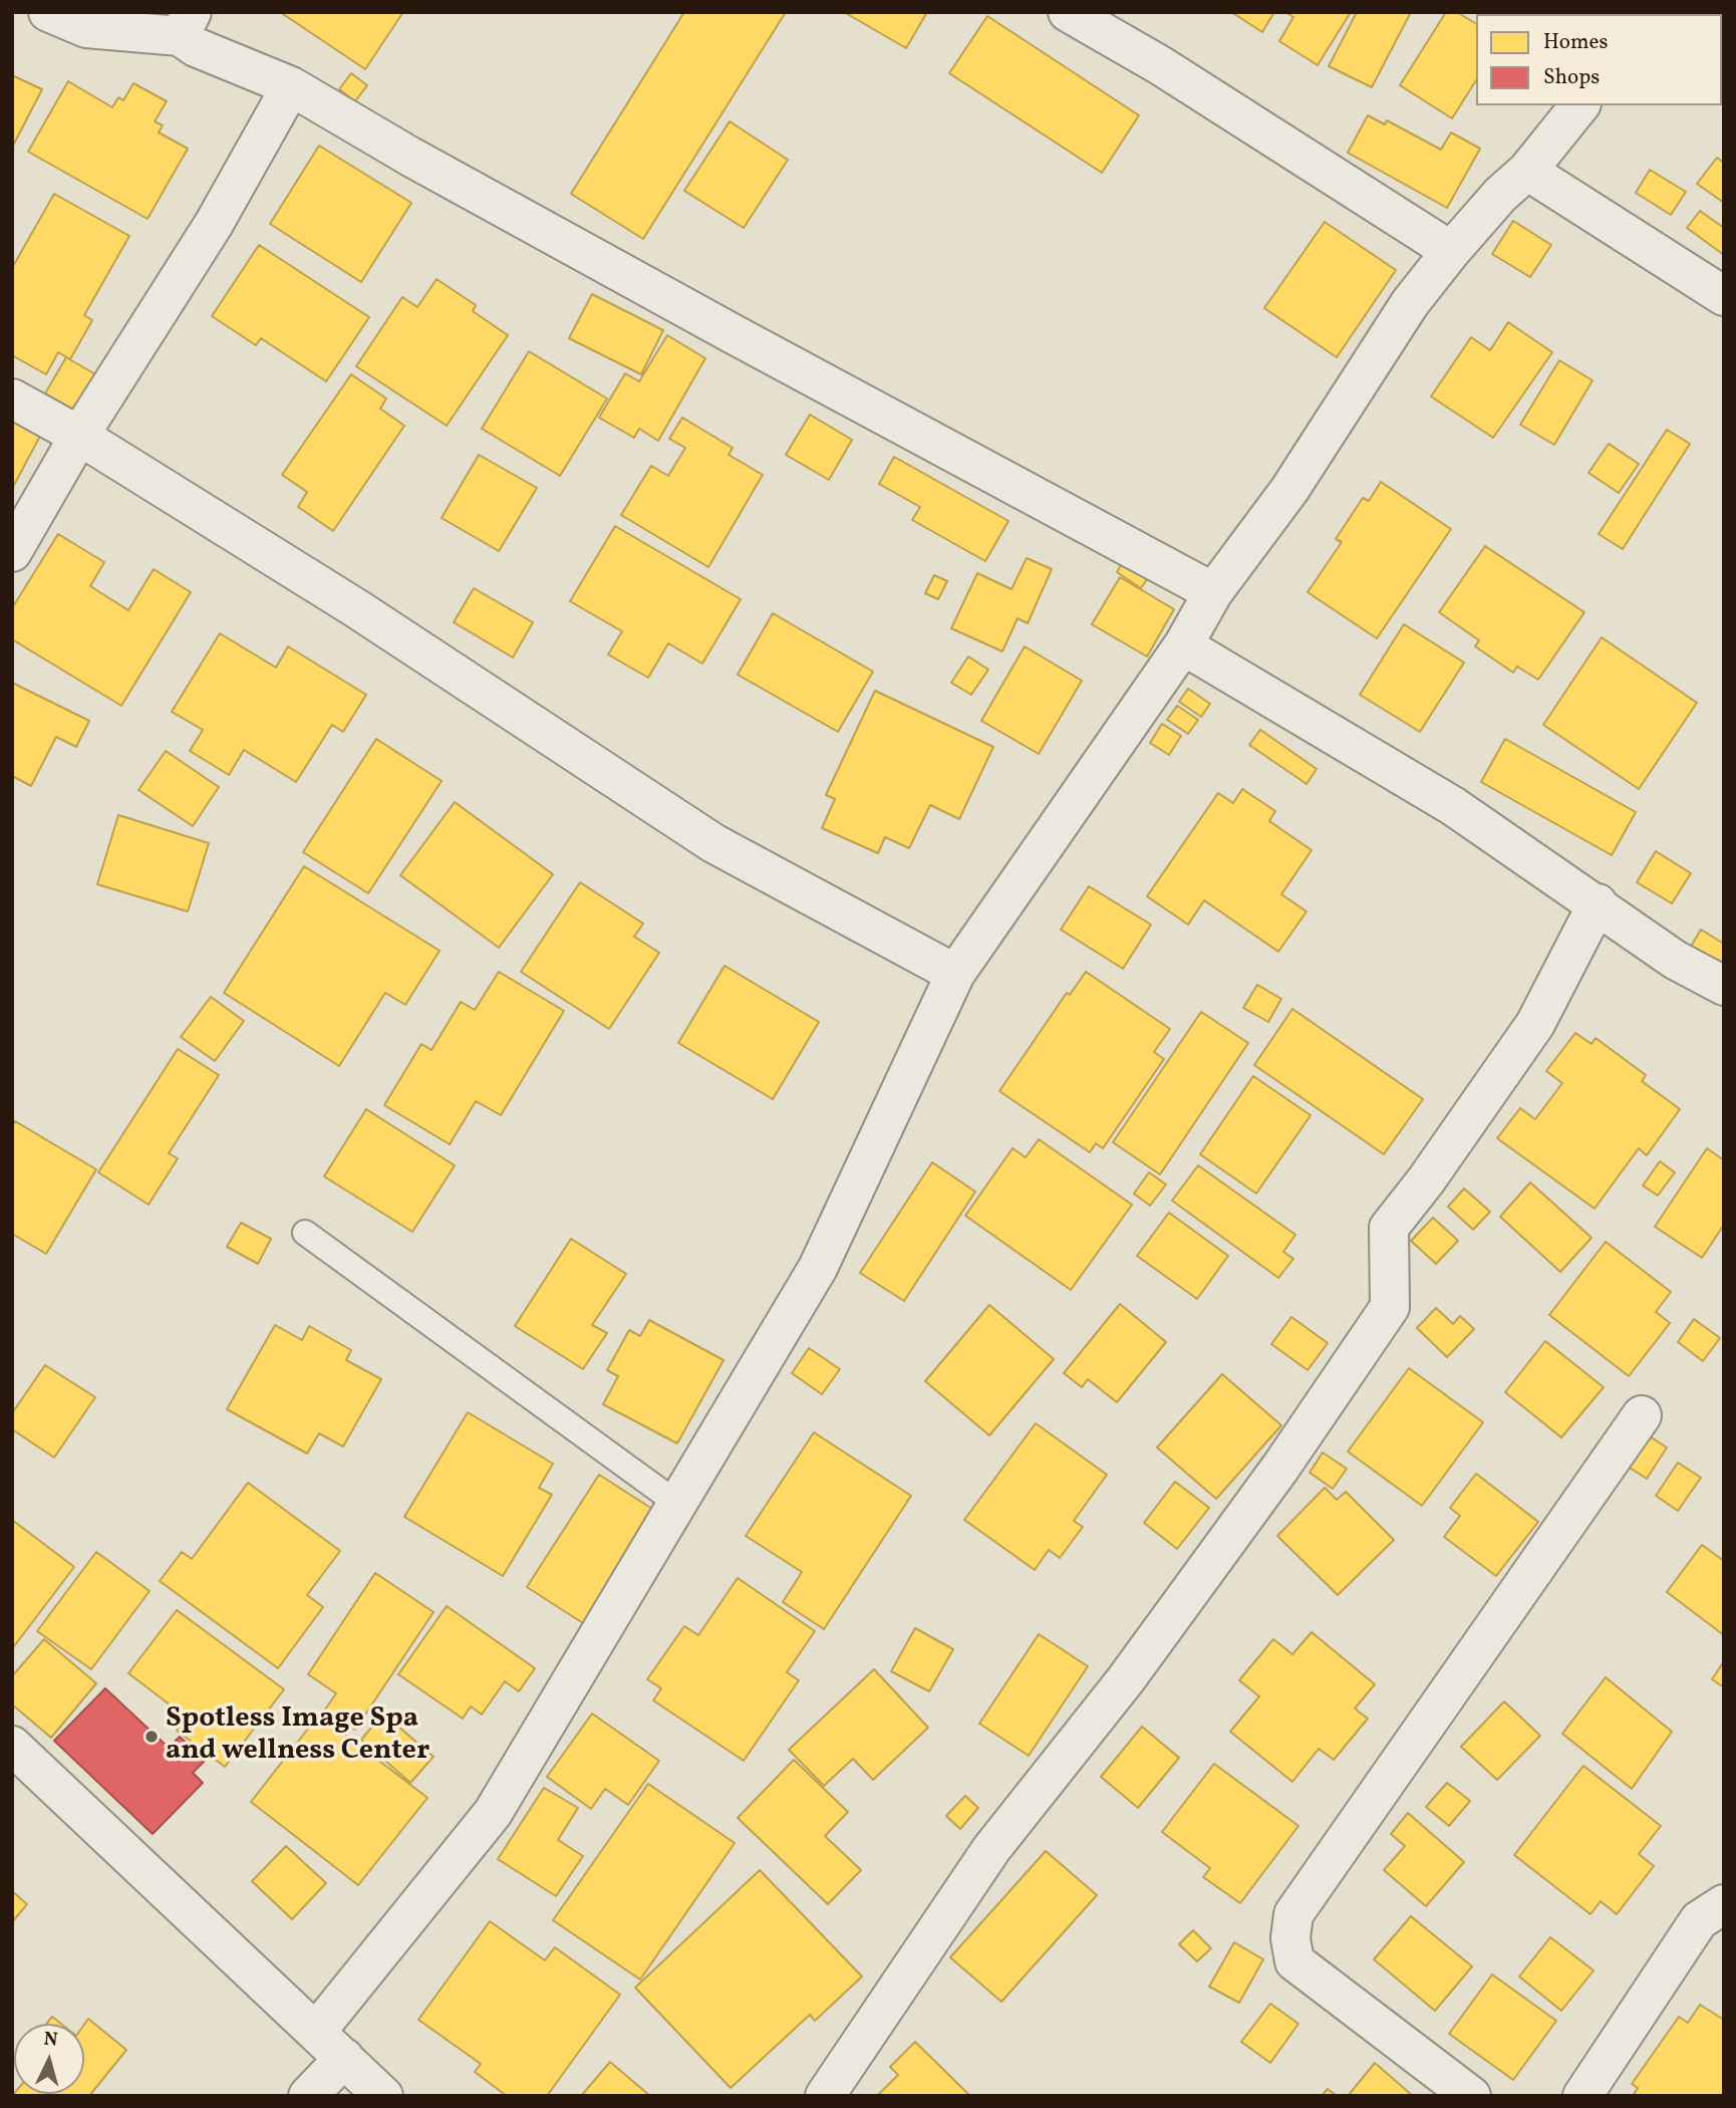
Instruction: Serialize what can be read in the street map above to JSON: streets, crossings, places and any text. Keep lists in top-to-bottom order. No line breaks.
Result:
{"places":["Spotless Image Spa and wellness Center"],"legend":["Homes","Shops"],"north":"top"}
